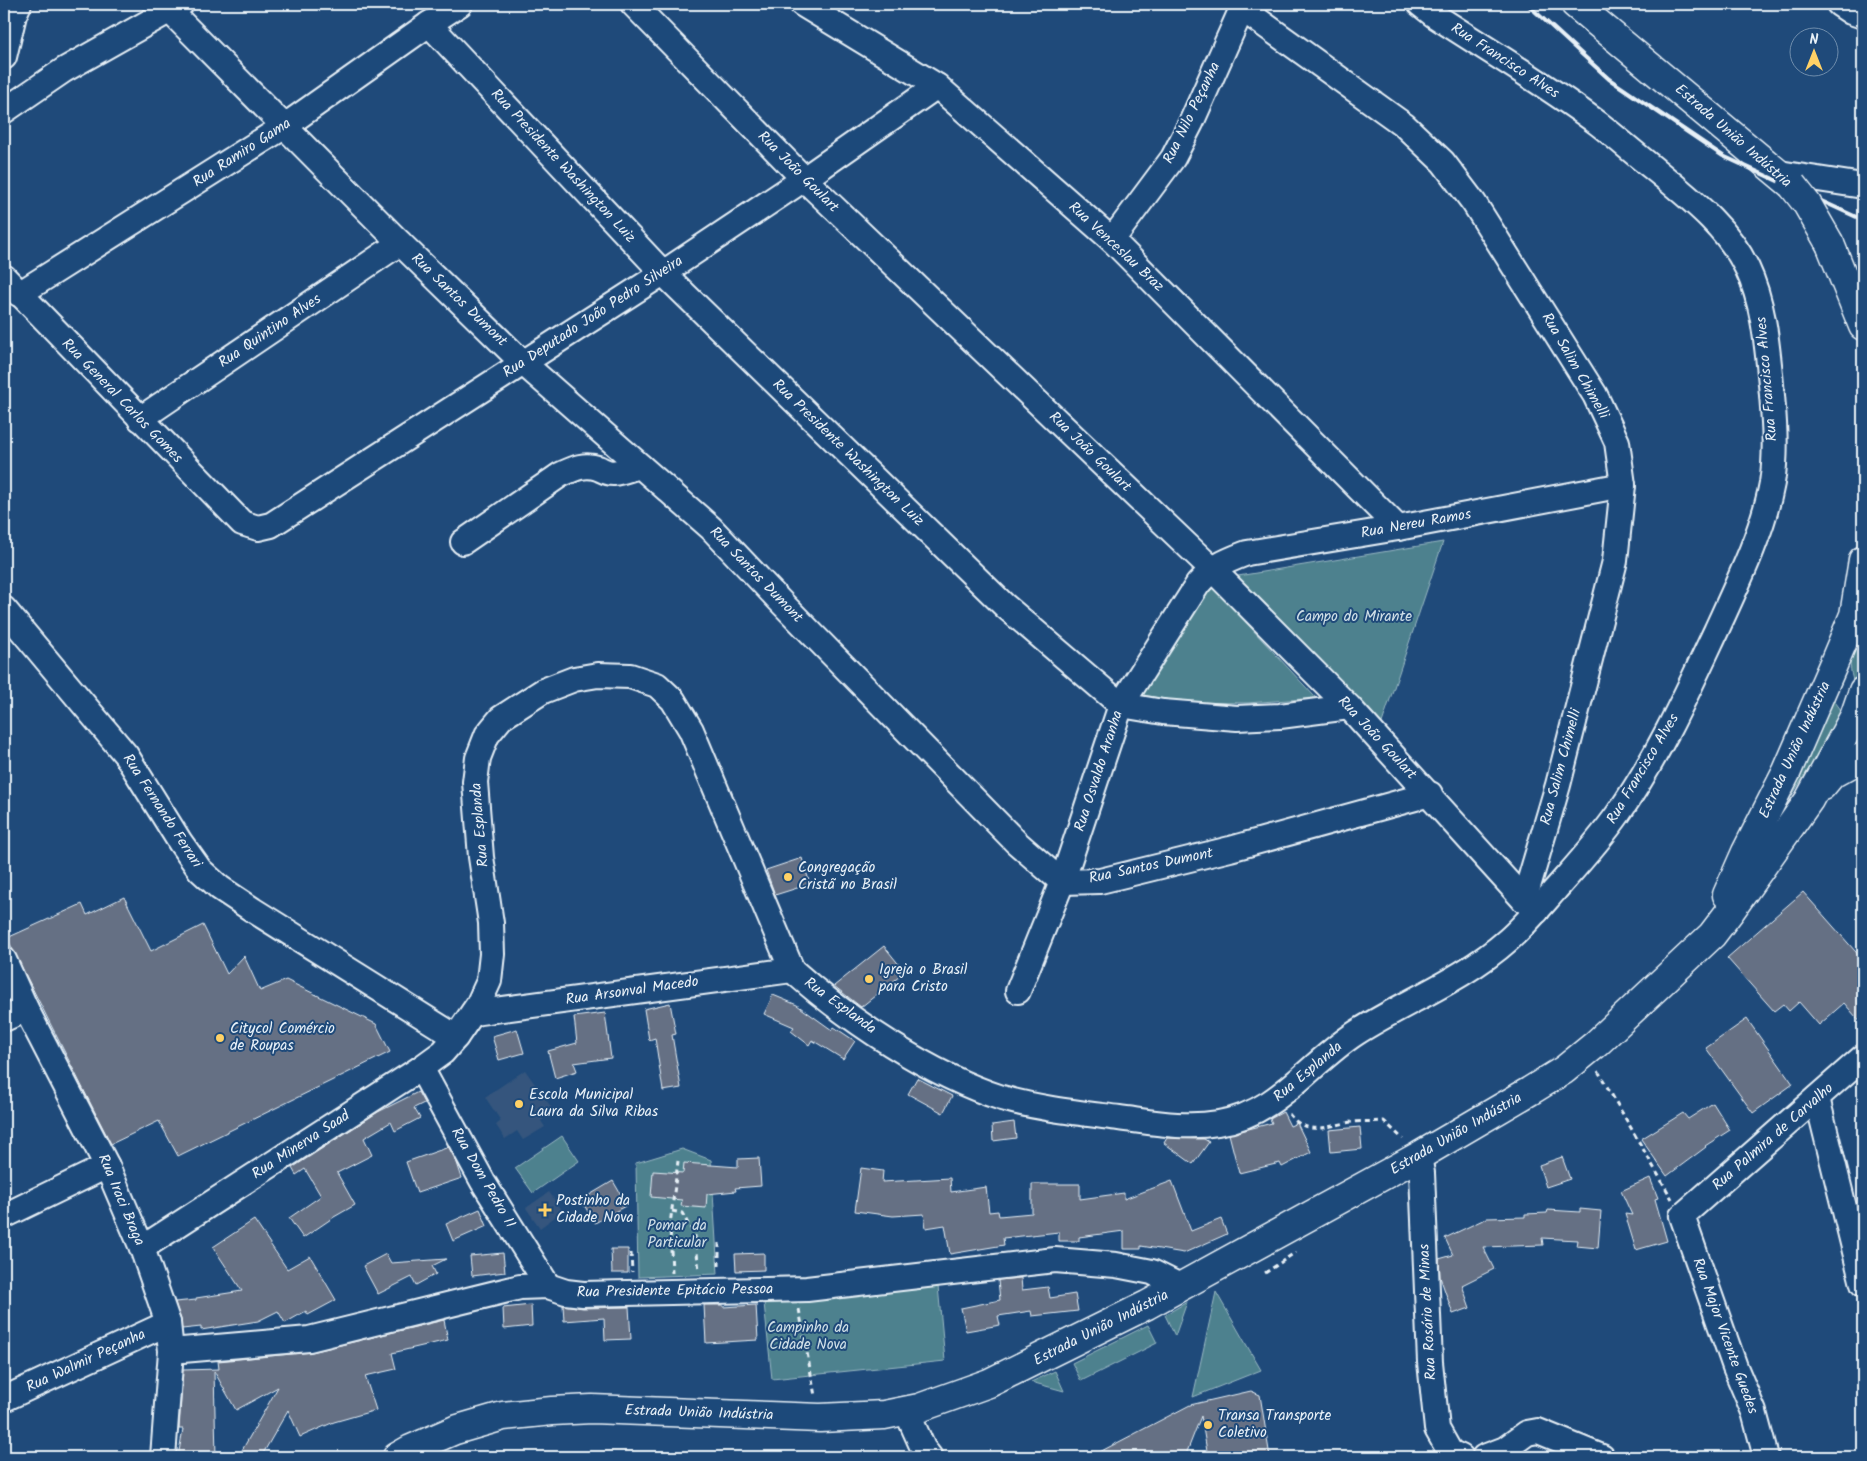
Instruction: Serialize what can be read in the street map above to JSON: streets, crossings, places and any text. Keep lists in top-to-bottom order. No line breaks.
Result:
{"streets":{"main road":["Estrada União Indústria"],"street":["Rua Francisco Alves","Rua Nilo Peçanha","Rua Ramiro Gama","Rua Presidente Washington Luiz","Rua João Goulart","Rua Venceslau Braz","Rua Santos Dumont","Rua Deputado João Pedro Silveira","Rua Quintino Alves","Rua Salim Chimelli","Rua General Carlos Gomes","Rua Nereu Ramos","Rua Osvaldo Aranha","Rua Fernando Ferrari","Rua Esplanda","Rua Arsonval Macedo","Rua Palmira de Carvalho","Rua Minerva Saad","Rua Dom Pedro II","Rua Iraci Braga","Rua Presidente Epitácio Pessoa","Rua Rosário de Minas","Rua Major Vicente Guedes","Rua Walmir Peçanha"]},"crossings":[["Rua Francisco Alves","Rua João Goulart"],["Rua Francisco Alves","Rua Salim Chimelli"],["Rua Francisco Alves","Rua Esplanda"],["Rua Nilo Peçanha","Rua Venceslau Braz"],["Rua Nilo Peçanha","Rua Salim Chimelli"],["Estrada União Indústria","Rua Presidente Epitácio Pessoa"],["Estrada União Indústria","Rua Rosário de Minas"],["Rua Ramiro Gama","Rua Presidente Washington Luiz"],["Rua Ramiro Gama","Rua Santos Dumont"],["Rua Ramiro Gama","Rua General Carlos Gomes"],["Rua Presidente Washington Luiz","Rua Deputado João Pedro Silveira"],["Rua Presidente Washington Luiz","Rua Osvaldo Aranha"],["Rua João Goulart","Rua Santos Dumont"],["Rua João Goulart","Rua Deputado João Pedro Silveira"],["Rua João Goulart","Rua Salim Chimelli"],["Rua João Goulart","Rua Nereu Ramos"],["Rua João Goulart","Rua Osvaldo Aranha"],["Rua João Goulart","Rua Esplanda"],["Rua Venceslau Braz","Rua Deputado João Pedro Silveira"],["Rua Venceslau Braz","Rua Nereu Ramos"],["Rua Santos Dumont","Rua Deputado João Pedro Silveira"],["Rua Santos Dumont","Rua Quintino Alves"],["Rua Santos Dumont","Rua Osvaldo Aranha"],["Rua Deputado João Pedro Silveira","Rua General Carlos Gomes"],["Rua Quintino Alves","Rua General Carlos Gomes"],["Rua Salim Chimelli","Rua Nereu Ramos"],["Rua Salim Chimelli","Rua Esplanda"],["Rua Nereu Ramos","Rua Osvaldo Aranha"],["Rua Fernando Ferrari","Rua Esplanda"],["Rua Fernando Ferrari","Rua Minerva Saad"],["Rua Esplanda","Rua Arsonval Macedo"],["Rua Esplanda","Rua Minerva Saad"],["Rua Palmira de Carvalho","Rua Major Vicente Guedes"],["Rua Minerva Saad","Rua Dom Pedro II"],["Rua Minerva Saad","Rua Iraci Braga"],["Rua Dom Pedro II","Rua Presidente Epitácio Pessoa"],["Rua Iraci Braga","Rua Presidente Epitácio Pessoa"],["Rua Iraci Braga","Rua Walmir Peçanha"]],"parks":["Campo do Mirante","Pomar da Particular","Campinho da Cidade Nova"],"places":{"other":["Congregação Cristã no Brasil","Igreja o Brasil para Cristo","Citycol Comércio de Roupas","Escola Municipal Laura da Silva Ribas","Transa Transporte Coletivo"],"health":["Postinho da Cidade Nova"]},"north":"top"}
